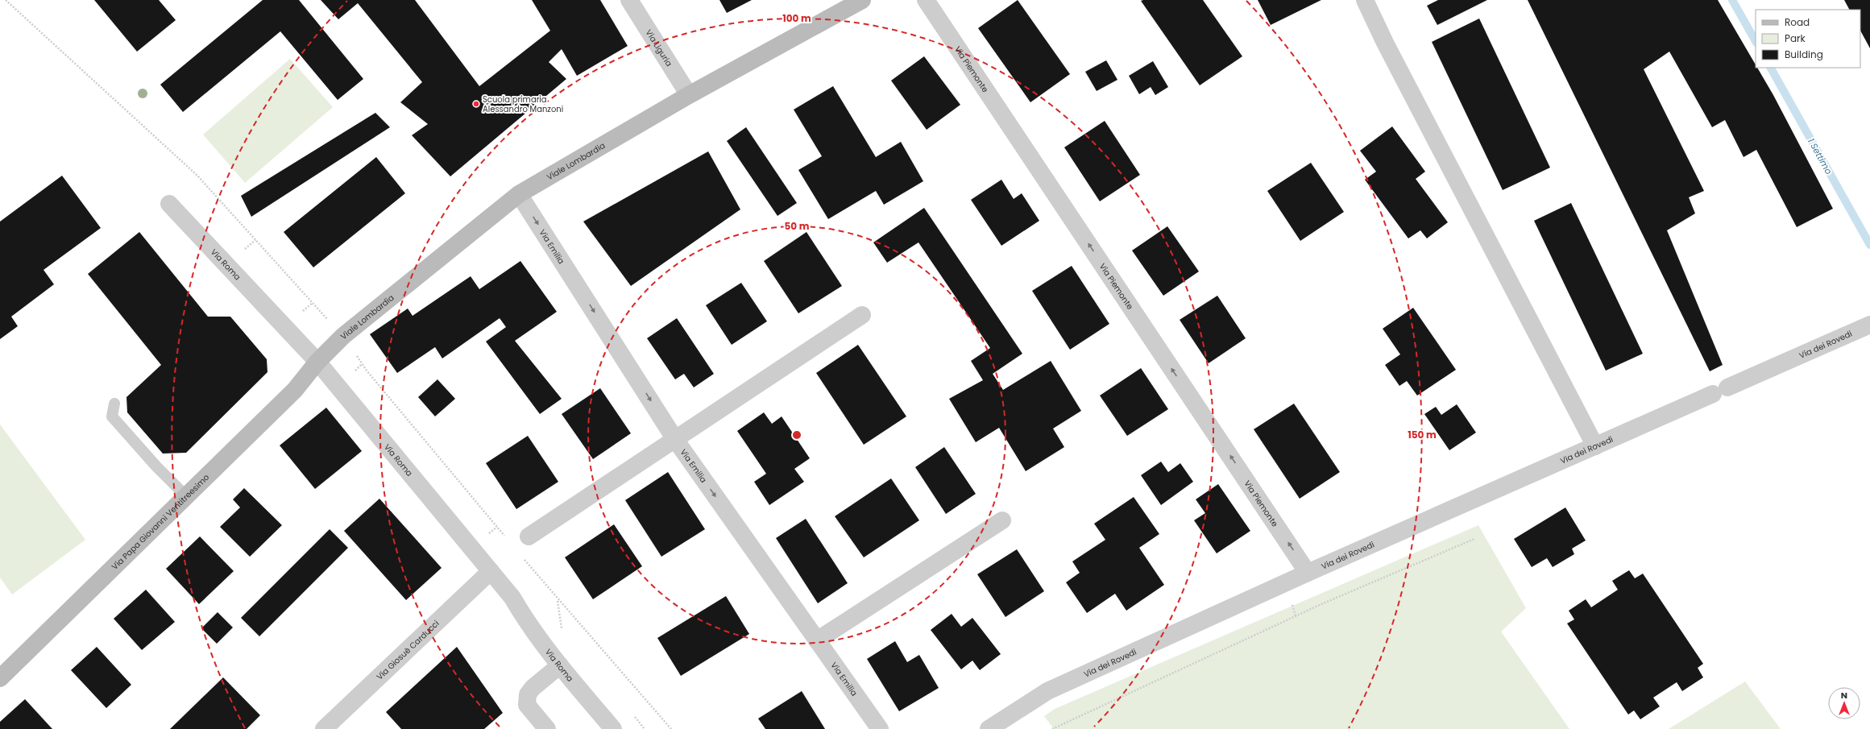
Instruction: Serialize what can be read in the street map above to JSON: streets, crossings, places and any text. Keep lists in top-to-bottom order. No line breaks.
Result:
{"streets":{"street":["Via Liguria","Via Piemonte","Viale Lombardia","Via Emilia","Via Roma","Via dei Rovedi","Via Papa Giovanni Ventitreesimo","Via Giosuè Carducci"]},"crossings":[["Via Liguria","Viale Lombardia"],["Via Piemonte","Via dei Rovedi"],["Viale Lombardia","Via Emilia"],["Viale Lombardia","Via Roma"],["Viale Lombardia","Via Papa Giovanni Ventitreesimo"],["Via Roma","Via Papa Giovanni Ventitreesimo"],["Via Roma","Via Giosuè Carducci"]],"one_way":["Via Piemonte","Via Emilia"],"water":["1 Settimo"],"places":["Scuola primaria Alessandro Manzoni"],"legend":["Road","Park","Building"],"north":"top","rings":["100 m","50 m","150 m"]}
